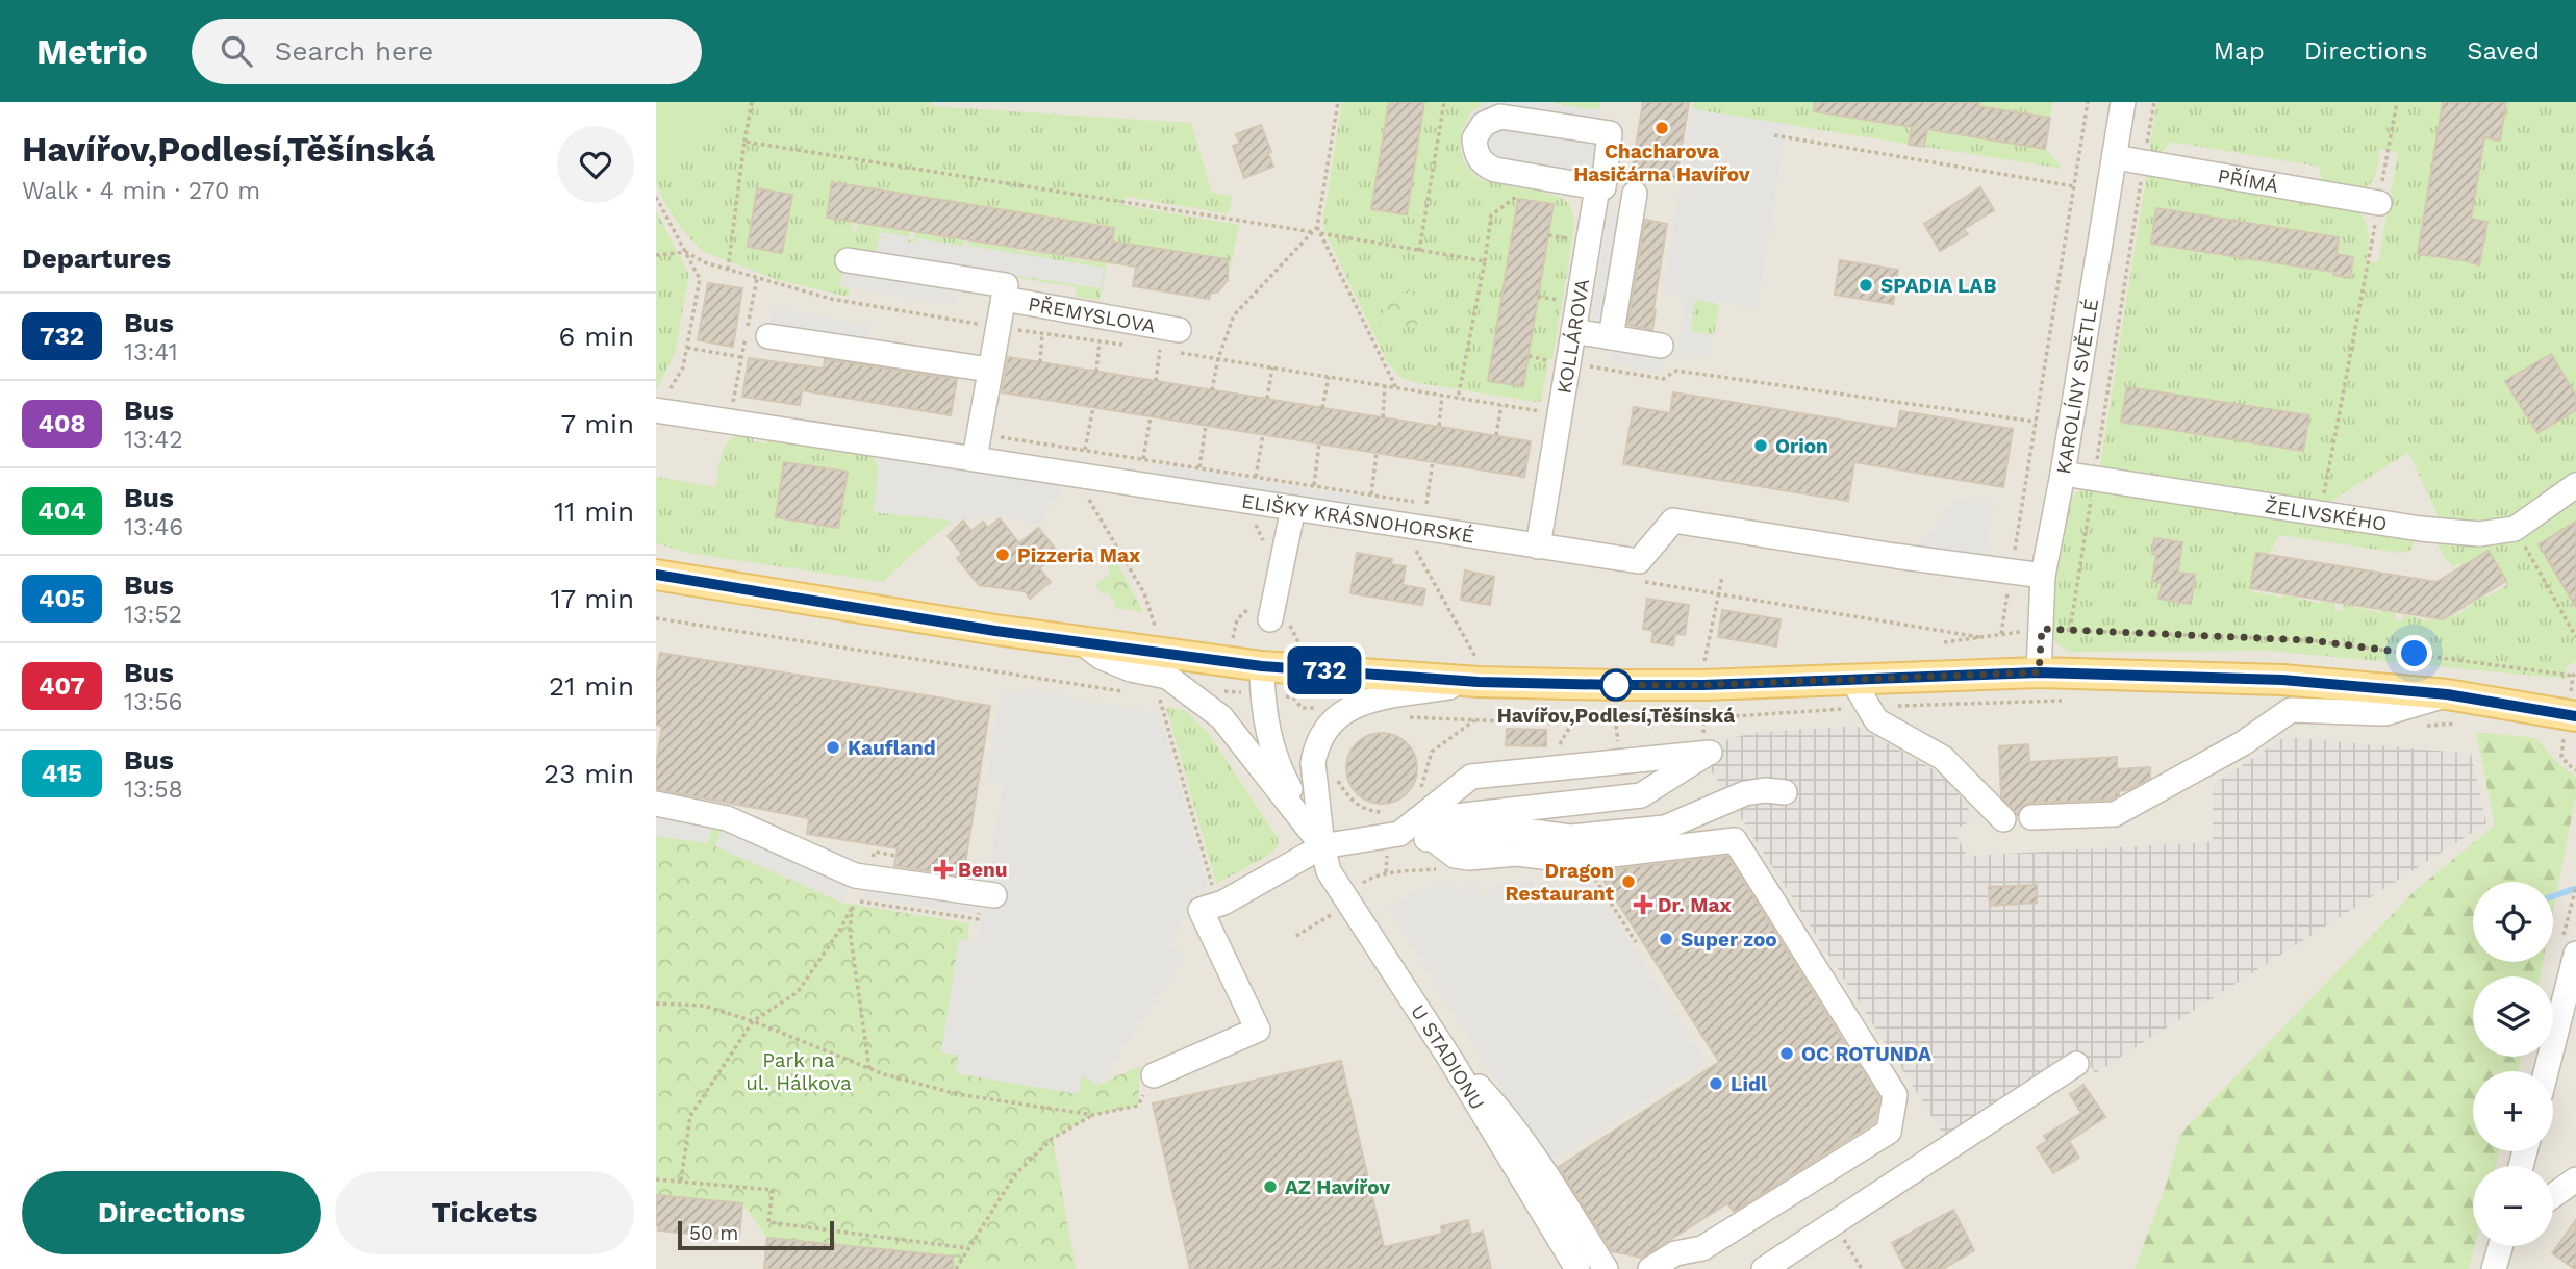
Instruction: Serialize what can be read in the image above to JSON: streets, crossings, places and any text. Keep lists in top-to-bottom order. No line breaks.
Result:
{"streets":{"street":["PŘÍMÁ","PŘEMYSLOVA","KOLLÁROVA","KAROLÍNY SVĚTLÉ","ŽELIVSKÉHO","ELIŠKY KRÁSNOHORSKÉ","U STADIONU"]},"crossings":[["PŘÍMÁ","KAROLÍNY SVĚTLÉ"],["PŘEMYSLOVA","ELIŠKY KRÁSNOHORSKÉ"],["KOLLÁROVA","ELIŠKY KRÁSNOHORSKÉ"],["KAROLÍNY SVĚTLÉ","ŽELIVSKÉHO"],["KAROLÍNY SVĚTLÉ","ELIŠKY KRÁSNOHORSKÉ"]],"parks":["Park na ul. Hálkova"],"places":{"other":["Chacharova Hasičárna Havířov","SPADIA LAB","Orion","Pizzeria Max","Havířov,Podlesí,Těšínská","Kaufland","Dragon Restaurant","Super zoo","OC ROTUNDA","Lidl","AZ Havířov"],"health":["Benu","Dr. Max"]},"lines":["bus line 732"],"scale_bar":"50 m","page":{"header":"Metrio","search":"Search here","nav":["Map","Directions","Saved"],"heading":[["Havířov,Podlesí,Těšínská","Walk · 4 min · 270 m"],"Departures"],"on_map":"732","list":[{"mark":"732","name":"Bus","note":"13:41","value":"6 min"},{"mark":"408","name":"Bus","note":"13:42","value":"7 min"},{"mark":"404","name":"Bus","note":"13:46","value":"11 min"},{"mark":"405","name":"Bus","note":"13:52","value":"17 min"},{"mark":"407","name":"Bus","note":"13:56","value":"21 min"},{"mark":"415","name":"Bus","note":"13:58","value":"23 min"}],"map_buttons":["+","−"],"buttons":["Directions","Tickets"],"scale":"50 m"}}
